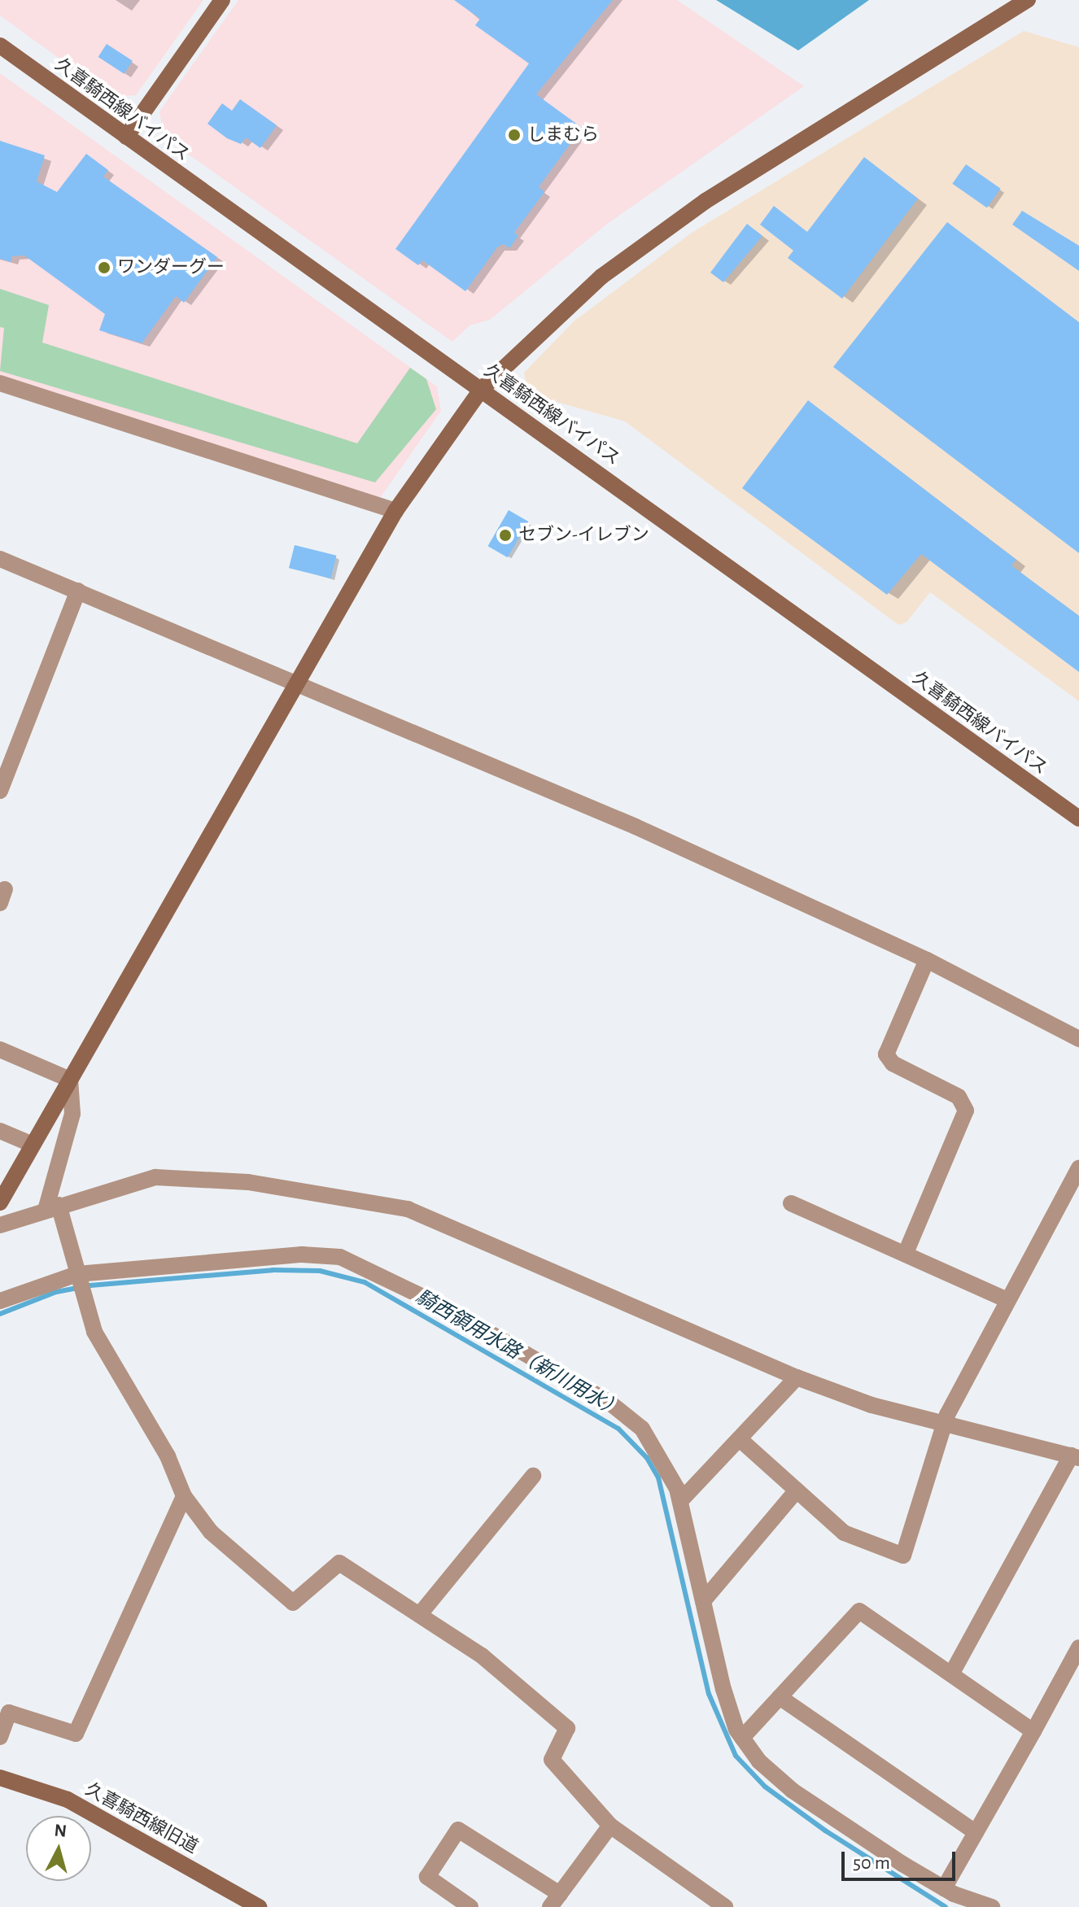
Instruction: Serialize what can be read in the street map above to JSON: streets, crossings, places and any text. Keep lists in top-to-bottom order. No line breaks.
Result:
{"streets":{"street":["久喜騎西線バイパス","久喜騎西線旧道"]},"water":["騎西領用水路（新川用水）"],"places":["しまむら","ワンダーグー","セブン-イレブン"],"scale_bar":"50 m","north":"top"}
